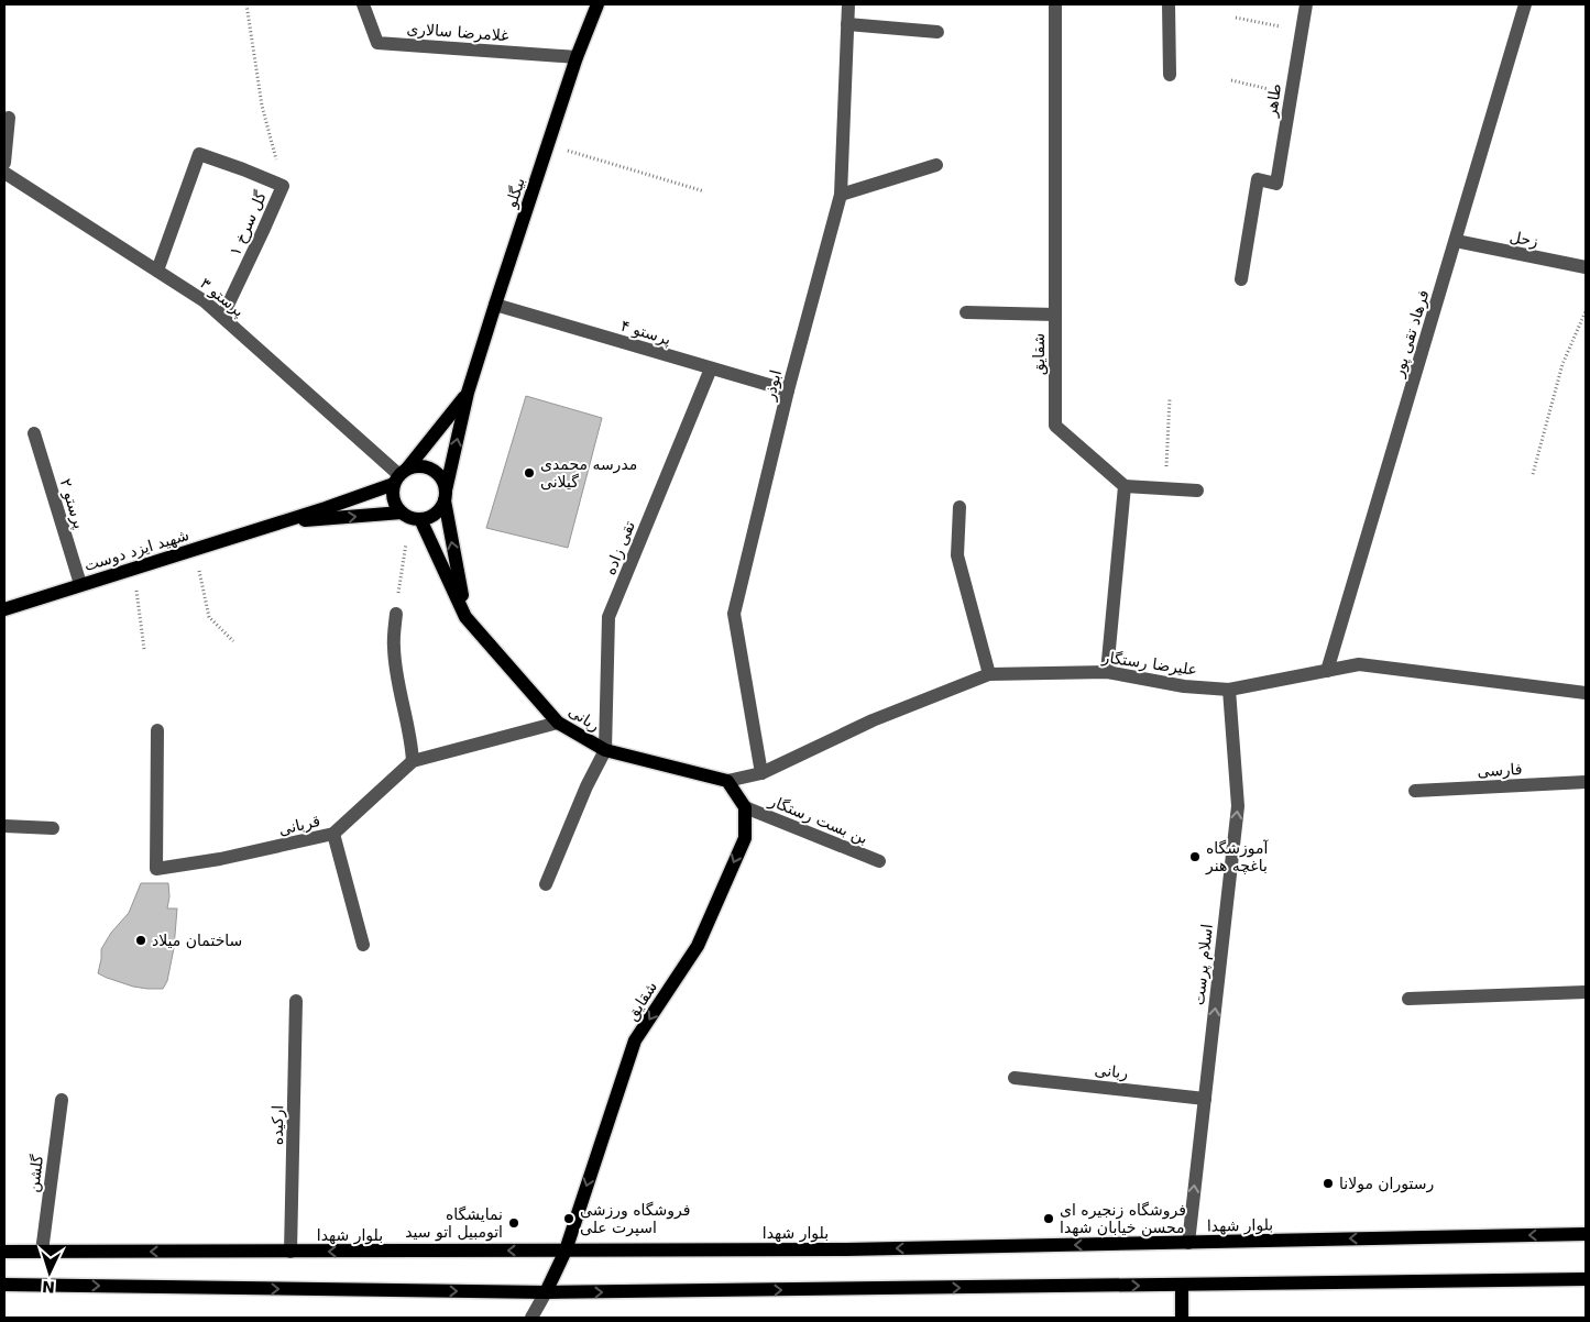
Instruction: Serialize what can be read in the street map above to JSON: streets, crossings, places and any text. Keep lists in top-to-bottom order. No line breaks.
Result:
{"streets":{"main road":["بیگلو","شقایق","شهید ایزد دوست","ربانی","بلوار شهدا"],"street":["غلامرضا سالاری","طاهر","گل سرخ ۱","زحل","پرستو ۳","پرستو ۴","فرهاد تقی پور","ابوذر","پرستو ۲","تقی زاده","علیرضا رستگار","فارسی","بن بست رستگار","قربانی","اسلام پرست","ارکیده","گلشن"]},"crossings":[["غلامرضا سالاری","بیگلو"],["بیگلو","پرستو ۳"],["بیگلو","پرستو ۴"],["بیگلو","شهید ایزد دوست"],["بیگلو","ربانی"],["گل سرخ ۱","پرستو ۳"],["زحل","فرهاد تقی پور"],["پرستو ۳","شهید ایزد دوست"],["پرستو ۳","ربانی"],["پرستو ۴","ابوذر"],["پرستو ۴","تقی زاده"],["فرهاد تقی پور","علیرضا رستگار"],["شقایق","بن بست رستگار"],["شقایق","بلوار شهدا"],["ابوذر","علیرضا رستگار"],["پرستو ۲","شهید ایزد دوست"],["تقی زاده","ربانی"],["شهید ایزد دوست","ربانی"],["علیرضا رستگار","ربانی"],["علیرضا رستگار","اسلام پرست"],["ربانی","قربانی"],["ربانی","اسلام پرست"],["اسلام پرست","بلوار شهدا"],["ارکیده","بلوار شهدا"],["گلشن","بلوار شهدا"]],"one_way":["شقایق","اسلام پرست"],"places":["مدرسه محمدی گیلانی","آموزشگاه باغچه هنر","ساختمان میلاد","رستوران مولانا","فروشگاه ورزشی اسپرت علی","فروشگاه زنجیره ای محسن خیابان شهدا","نمایشگاه اتومبیل اتو سید"],"north":"bottom"}
